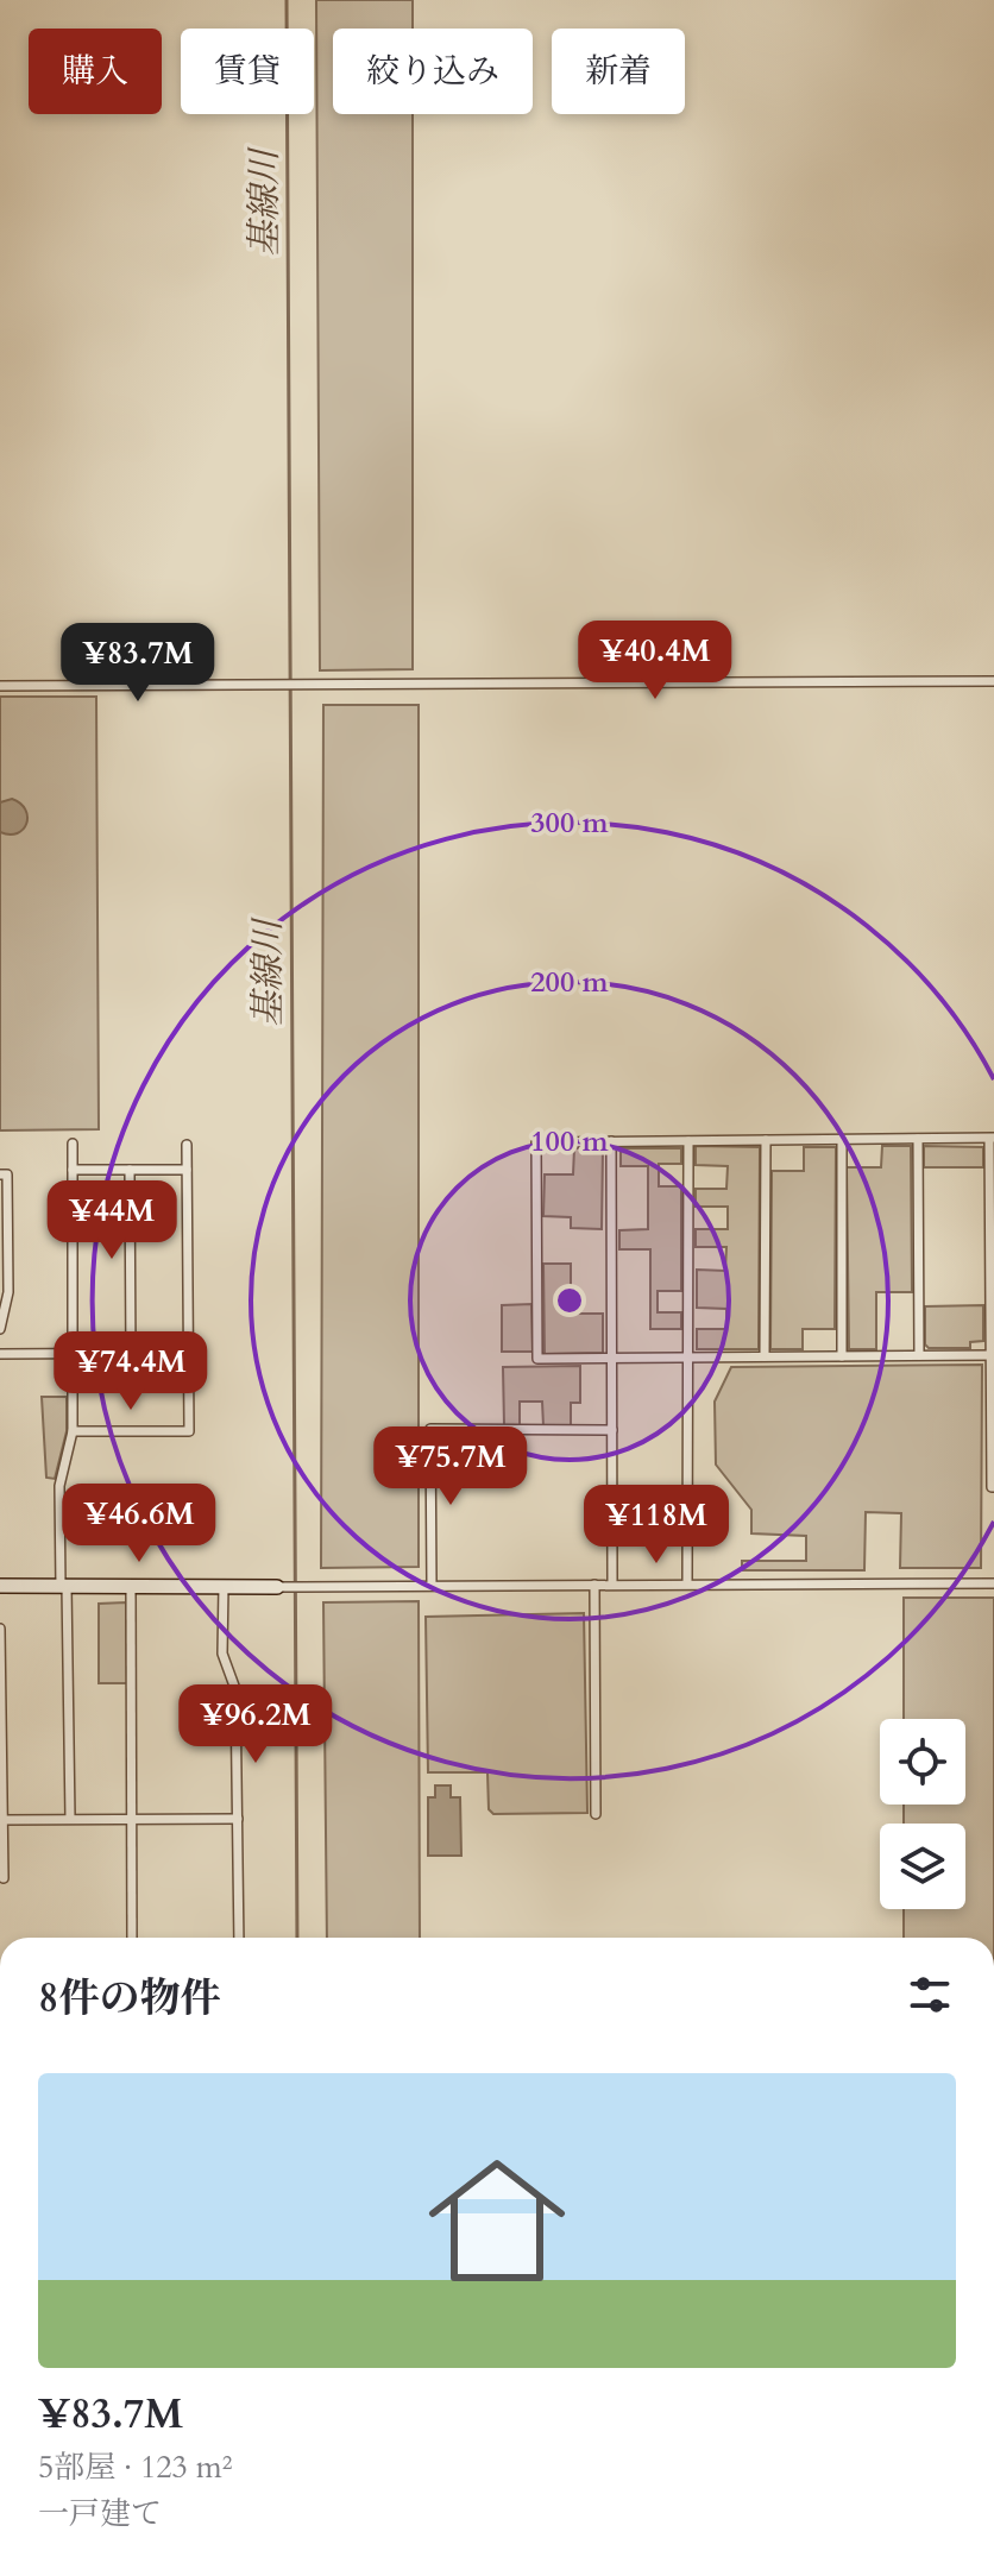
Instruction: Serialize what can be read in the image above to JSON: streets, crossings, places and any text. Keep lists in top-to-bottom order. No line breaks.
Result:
{"water":["基線川"],"page":{"chip":["購入","賃貸","絞り込み","新着"],"price":["¥40.4M","¥83.7M","¥44M","¥74.4M","¥75.7M","¥46.6M","¥118M","¥96.2M"],"heading":"8件の物件","list":[{"name":"¥83.7M","note":"5部屋 · 123 m² · 一戸建て"}]},"rings":["300 m","200 m","100 m"]}
